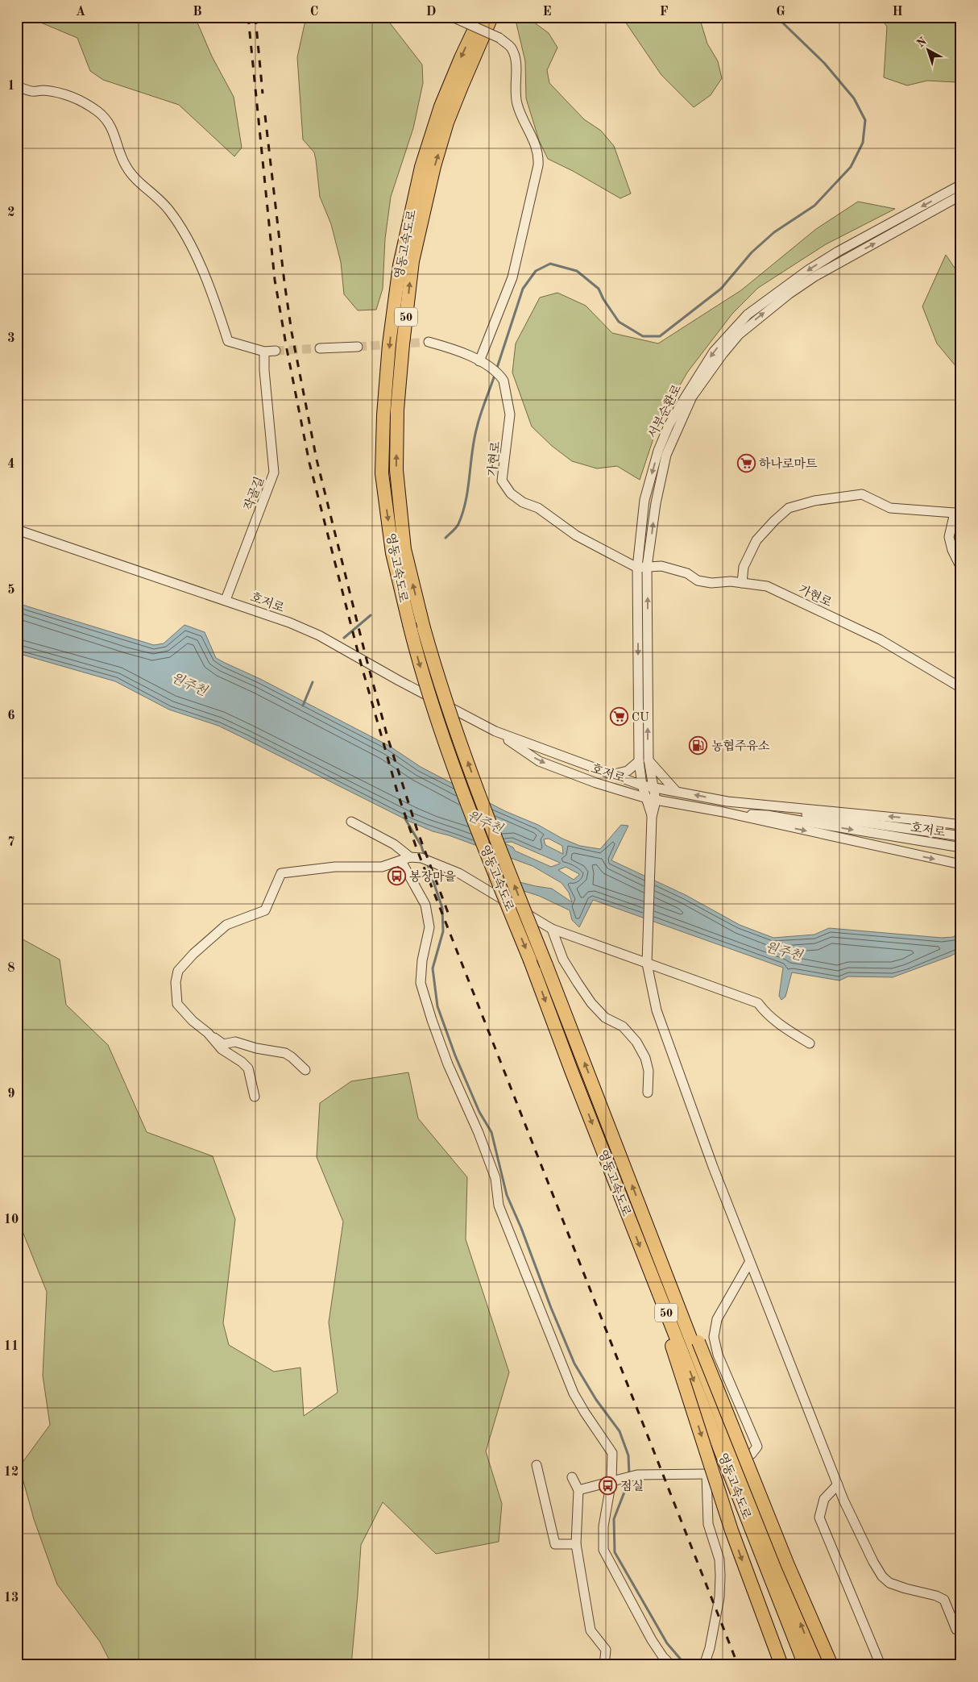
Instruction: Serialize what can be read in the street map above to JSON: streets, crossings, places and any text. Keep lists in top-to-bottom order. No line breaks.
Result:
{"streets":{"highway":["영동고속도로","50"],"street":["서부순환로","가현로","작골길","호저로"]},"crossings":[["서부순환로","가현로"],["서부순환로","호저로"],["작골길","호저로"]],"water":["원주천"],"places":{"supermarket":["하나로마트","CU"],"fuel station":["농협주유소"],"bus stop":["봉장마을","점실"]},"north":"top left","grid":{"columns":["A","B","C","D","E","F","G","H"],"rows":["1","2","3","4","5","6","7","8","9","10","11","12","13"]}}
